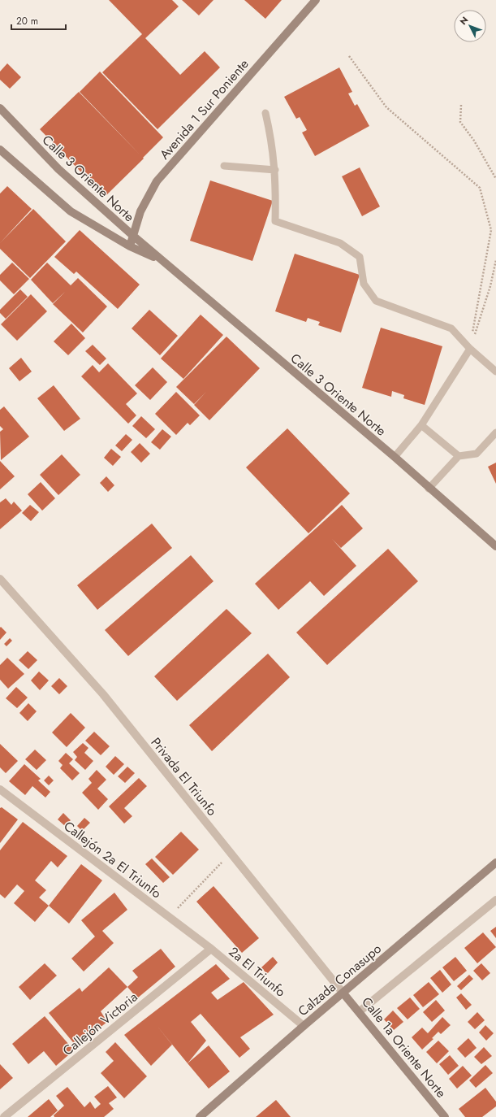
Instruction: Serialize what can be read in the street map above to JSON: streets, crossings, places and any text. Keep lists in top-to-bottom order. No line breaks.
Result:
{"streets":{"street":["Avenida 1 Sur Poniente","Calle 3 Oriente Norte","Privada El Triunfo","Callejón 2a El Triunfo","2a El Triunfo","Calzada Conasupo","Callejón Victoria","Calle 1a Oriente Norte"]},"crossings":[["Avenida 1 Sur Poniente","Calle 3 Oriente Norte"],["Privada El Triunfo","Calzada Conasupo"],["Privada El Triunfo","Calle 1a Oriente Norte"],["Callejón 2a El Triunfo","2a El Triunfo"],["Callejón 2a El Triunfo","Callejón Victoria"],["2a El Triunfo","Calzada Conasupo"],["2a El Triunfo","Callejón Victoria"],["Calzada Conasupo","Calle 1a Oriente Norte"]],"scale_bar":"20 m","north":"top left"}
